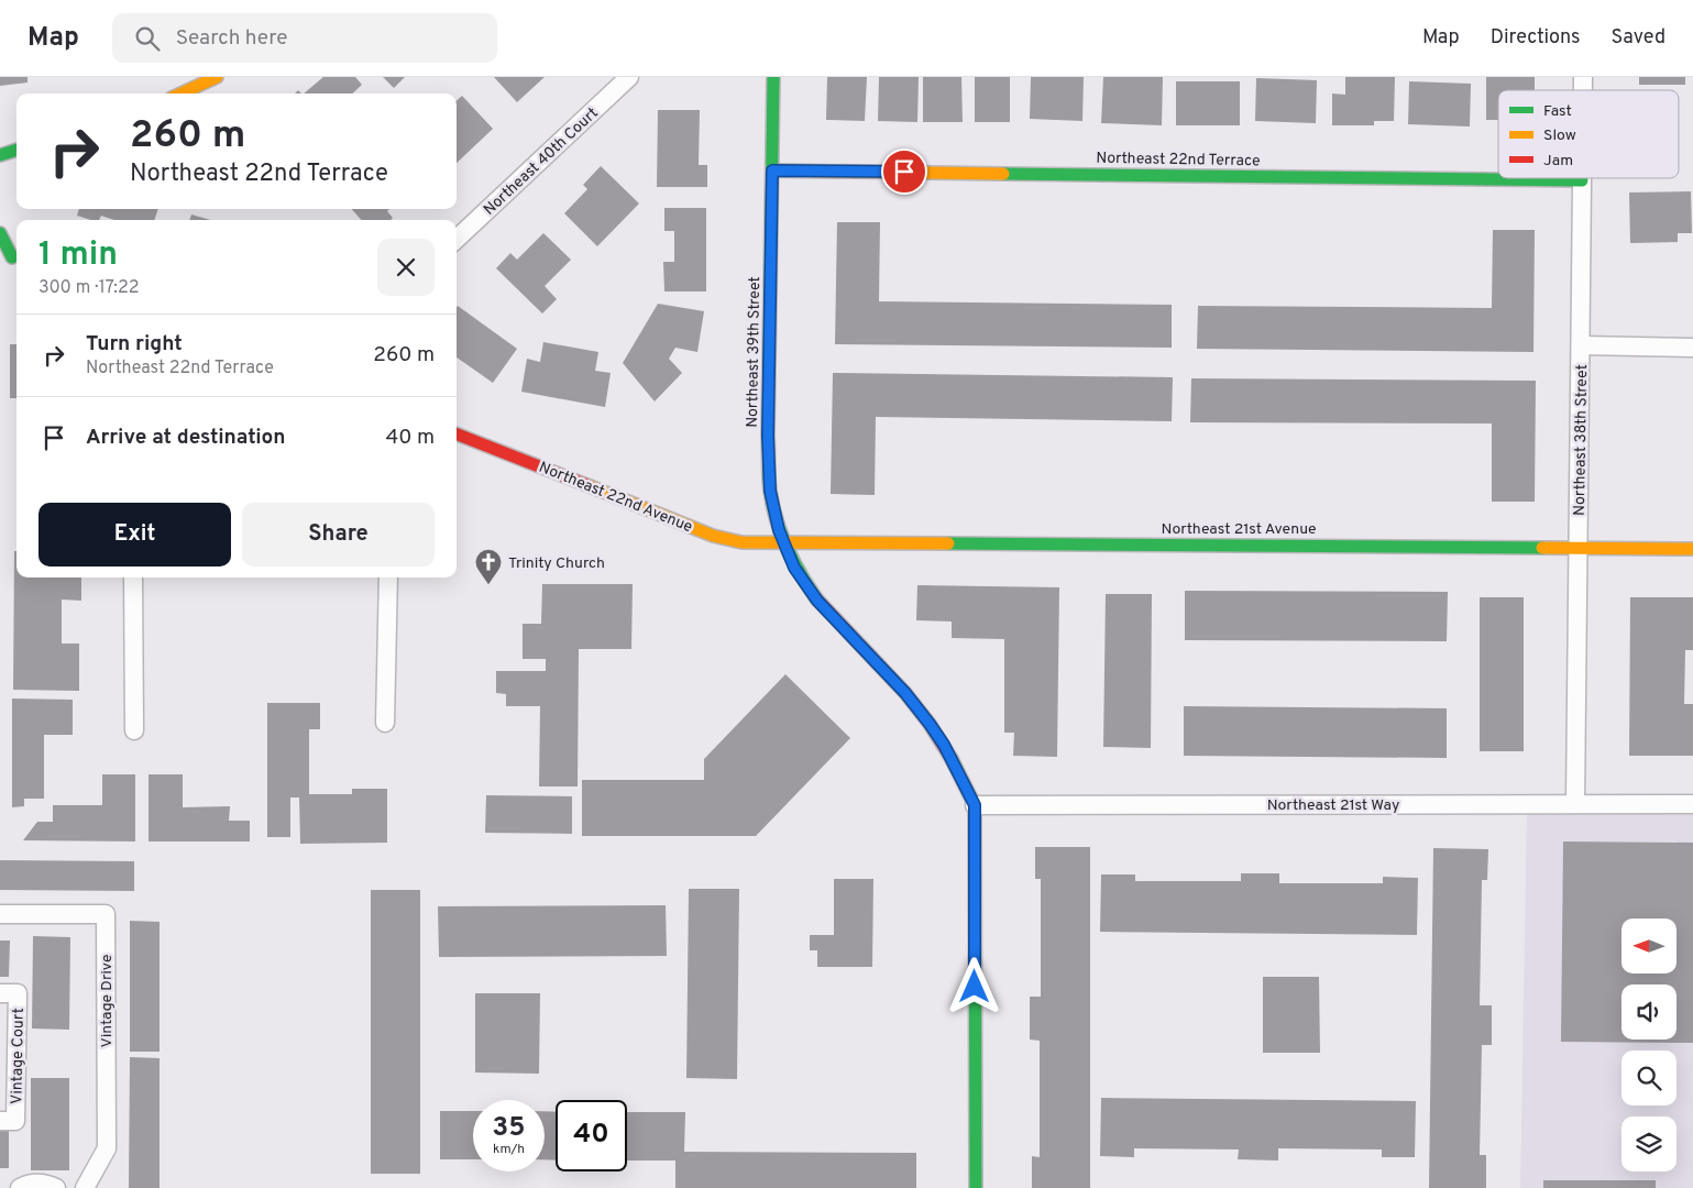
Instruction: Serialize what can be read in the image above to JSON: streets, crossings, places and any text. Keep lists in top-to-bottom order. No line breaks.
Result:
{"streets":{"street":["Northeast 22nd Terrace","Northeast 40th Court","Northeast 39th Street","Northeast 38th Street","Northeast 22nd Avenue","Northeast 21st Avenue","Northeast 21st Way","Vintage Drive","Vintage Court"]},"crossings":[["Northeast 22nd Terrace","Northeast 39th Street"],["Northeast 22nd Terrace","Northeast 38th Street"],["Northeast 39th Street","Northeast 22nd Avenue"],["Northeast 39th Street","Northeast 21st Avenue"],["Northeast 39th Street","Northeast 21st Way"],["Northeast 38th Street","Northeast 21st Avenue"],["Northeast 38th Street","Northeast 21st Way"],["Northeast 22nd Avenue","Northeast 21st Avenue"]],"places":{"church":["Trinity Church"]},"legend":["Fast","Slow","Jam"],"north":"left","page":{"header":"Map","search":"Search here","nav":["Map","Directions","Saved"],"turn":["260 m","Northeast 22nd Terrace"],"heading":["1 min","300 m · 17:22"],"list":[{"name":"Turn right","note":"Northeast 22nd Terrace","value":"260 m"},{"name":"Arrive at destination","value":"40 m"}],"buttons":["Exit","Share"],"speed":"35 km/h","limit":"40"}}
